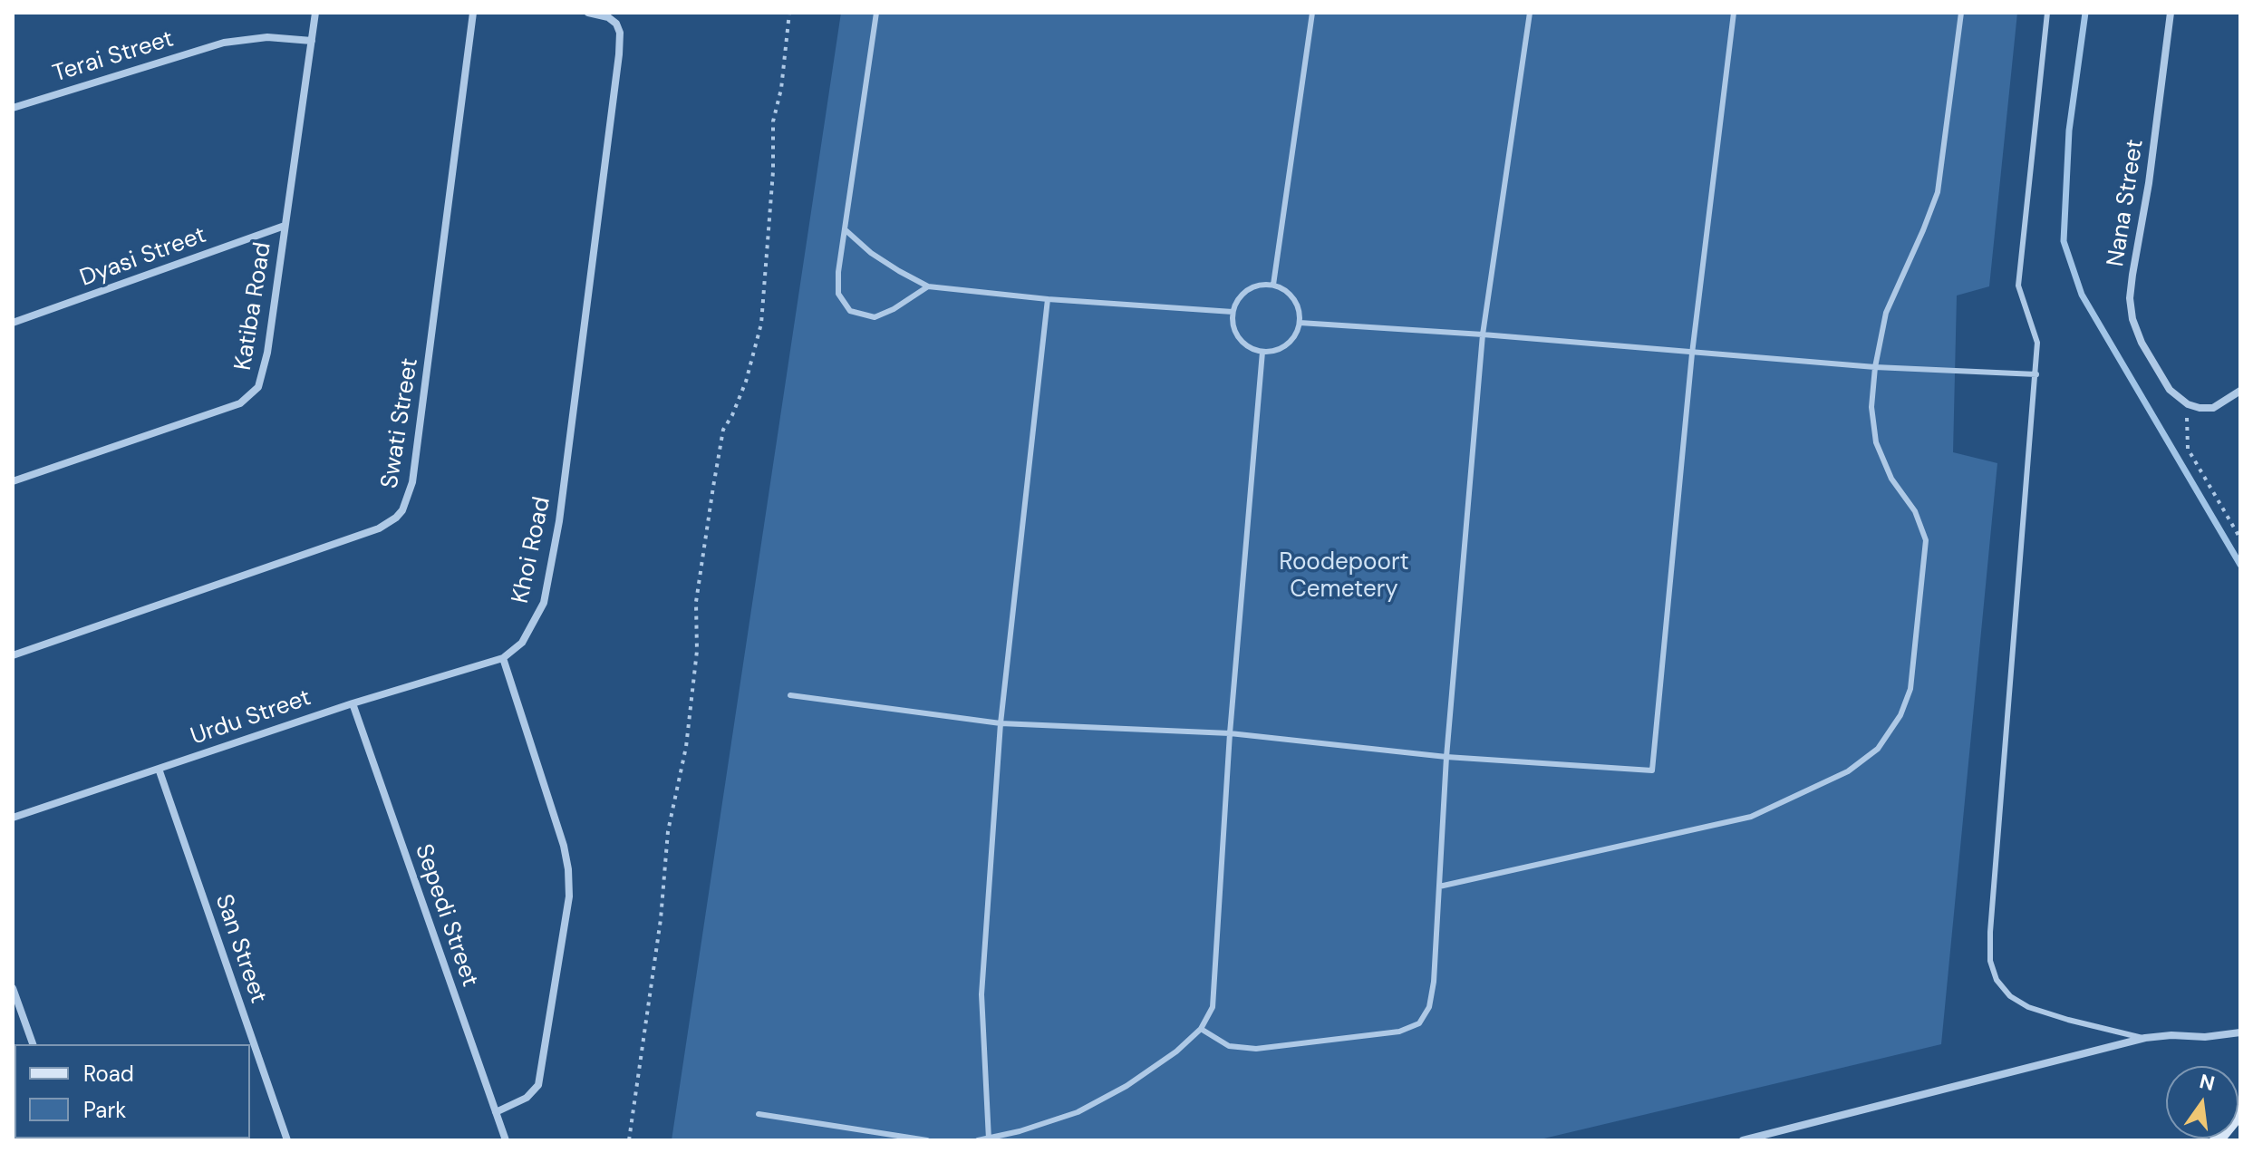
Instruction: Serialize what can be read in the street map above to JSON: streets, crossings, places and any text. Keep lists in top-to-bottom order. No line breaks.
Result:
{"streets":{"street":["Terai Street","Nana Street","Dyasi Street","Katiba Road","Swati Street","Khoi Road","Urdu Street","Sepedi Street","San Street"]},"crossings":[["Terai Street","Katiba Road"],["Dyasi Street","Katiba Road"],["Khoi Road","Urdu Street"],["Urdu Street","Sepedi Street"],["Urdu Street","San Street"]],"parks":["Roodepoort Cemetery"],"legend":["Road","Park"],"north":"top"}
